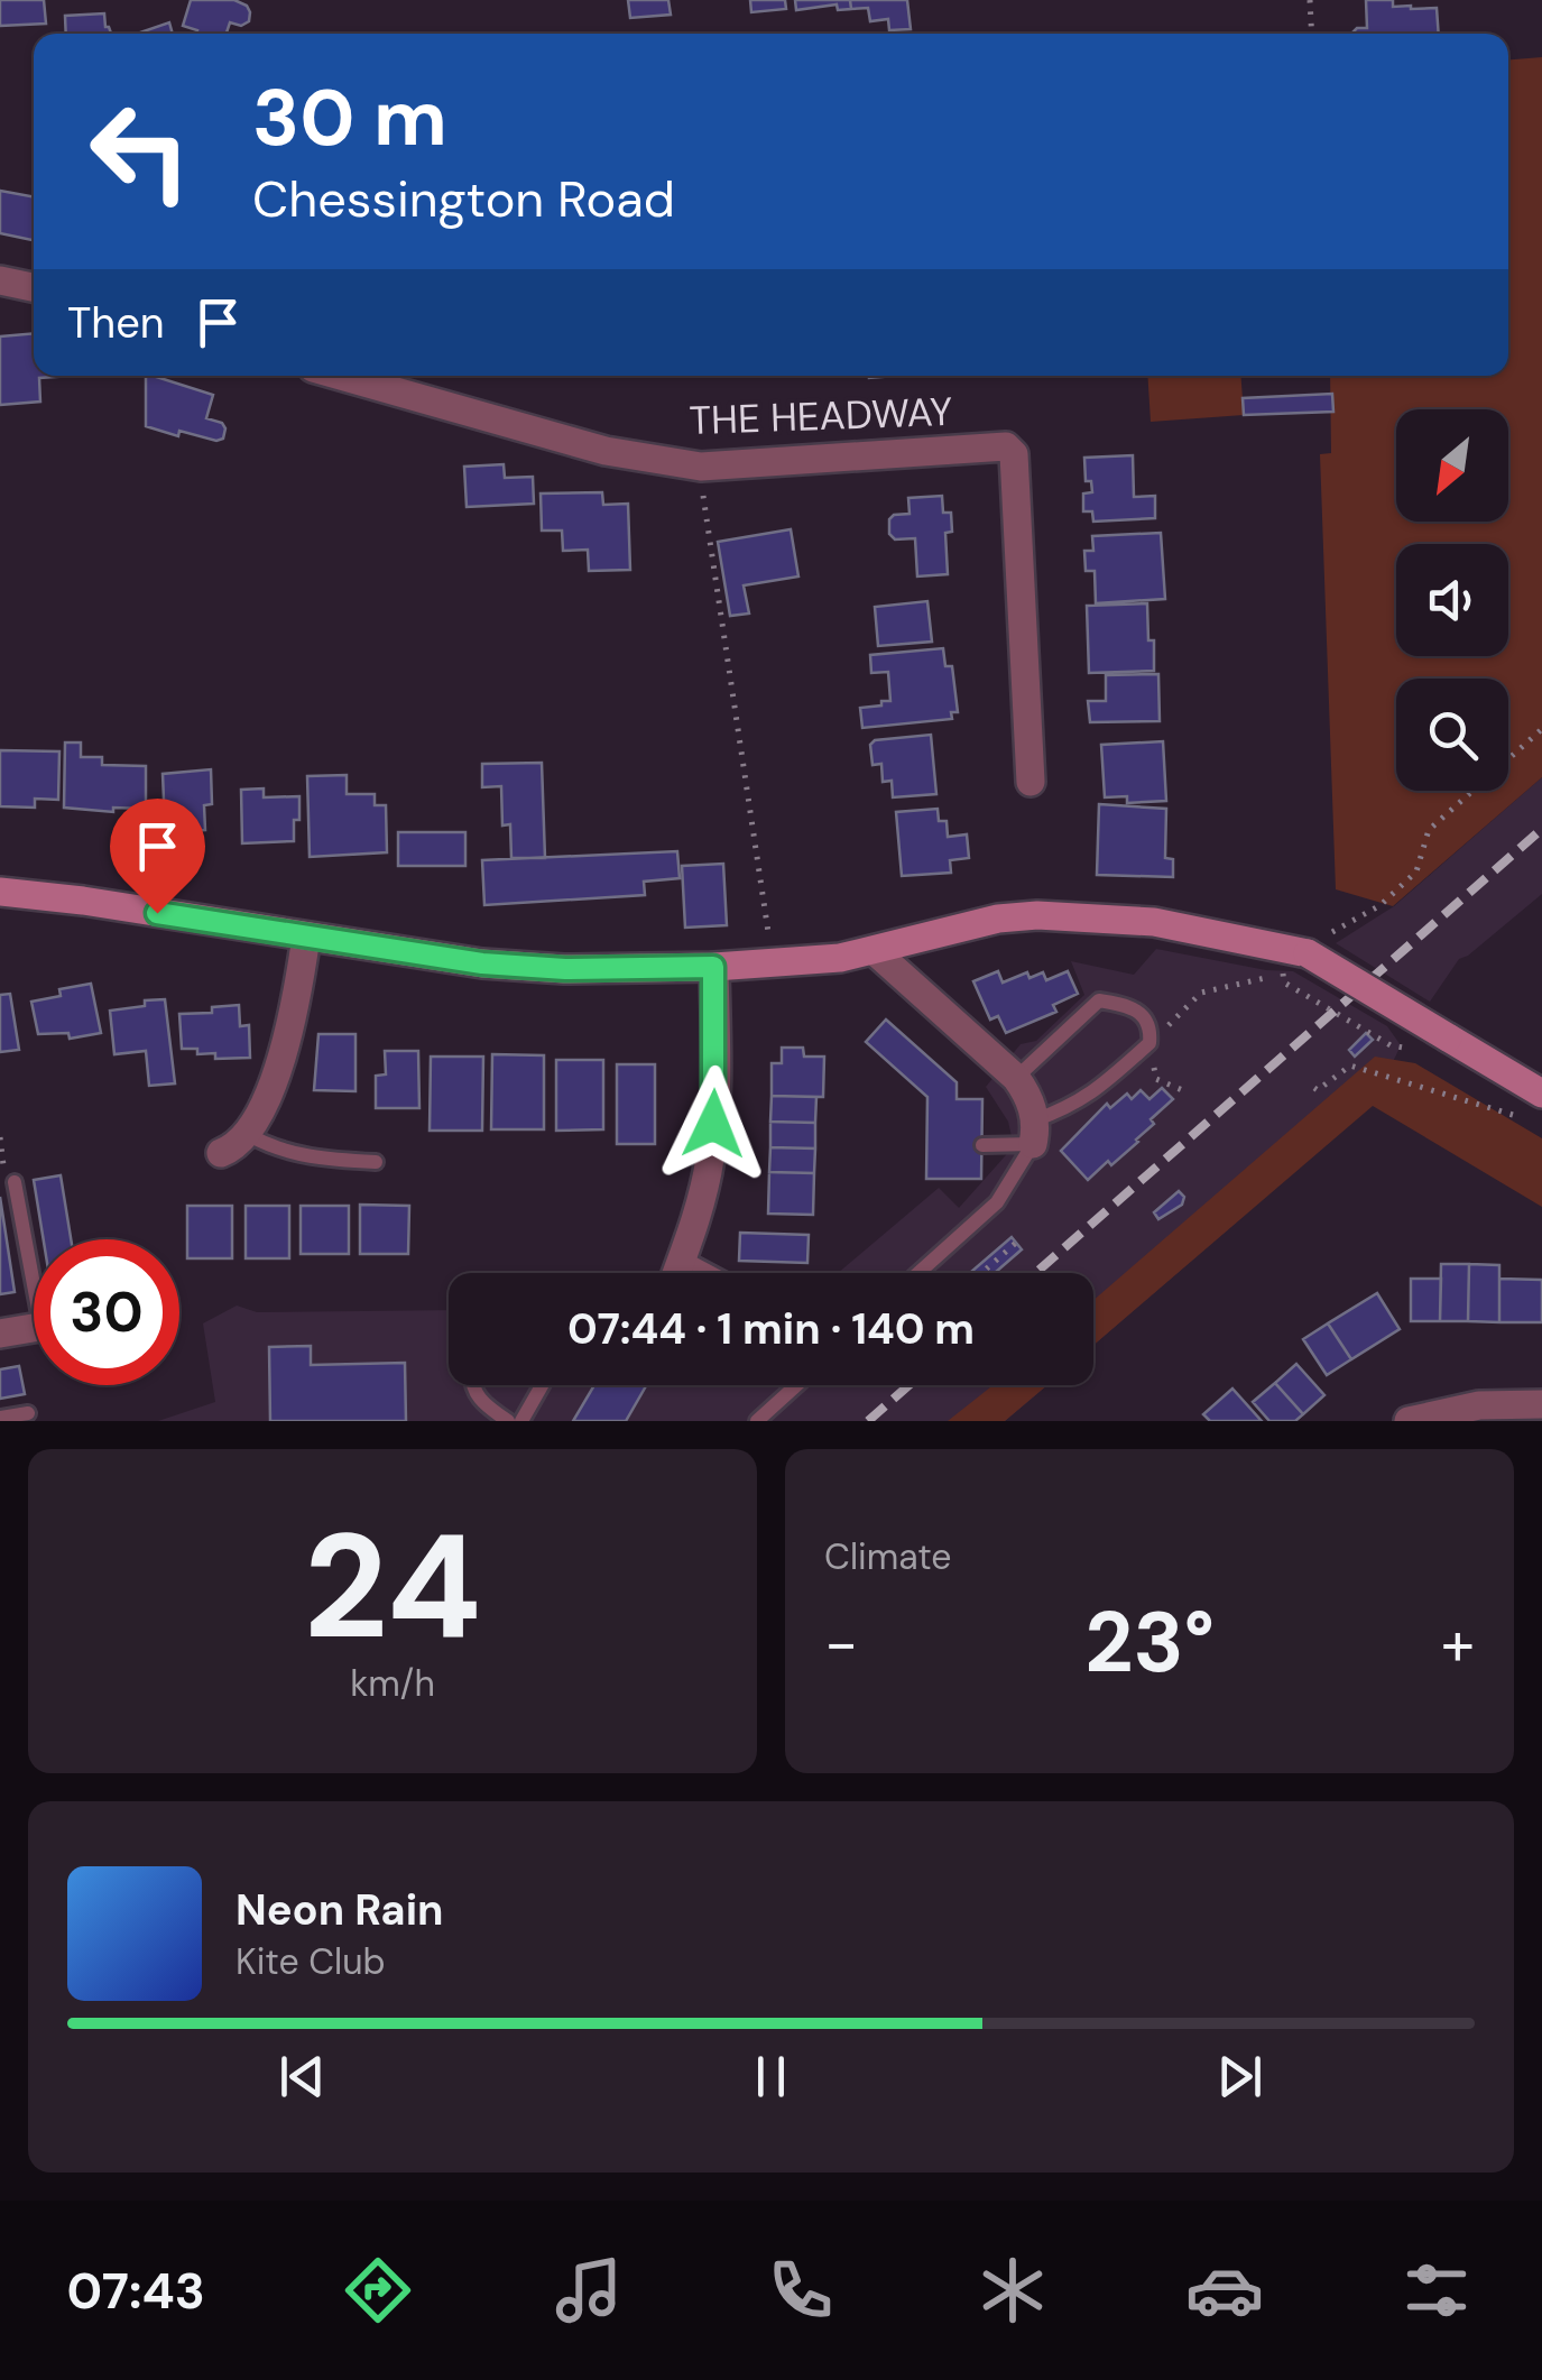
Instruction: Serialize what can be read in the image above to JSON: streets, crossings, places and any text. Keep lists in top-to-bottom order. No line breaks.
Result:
{"streets":{"street":["THE HEADWAY"]},"north":"bottom left","page":{"turn":["30 m","Chessington Road"],"then":"Then","limit":"30","trip":"07:44 · 1 min · 140 m","tile":[["24","km/h"],"Climate"],"heat":["−","23°","+"],"song":["Neon Rain","Kite Club"],"tabs":"07:43"}}
